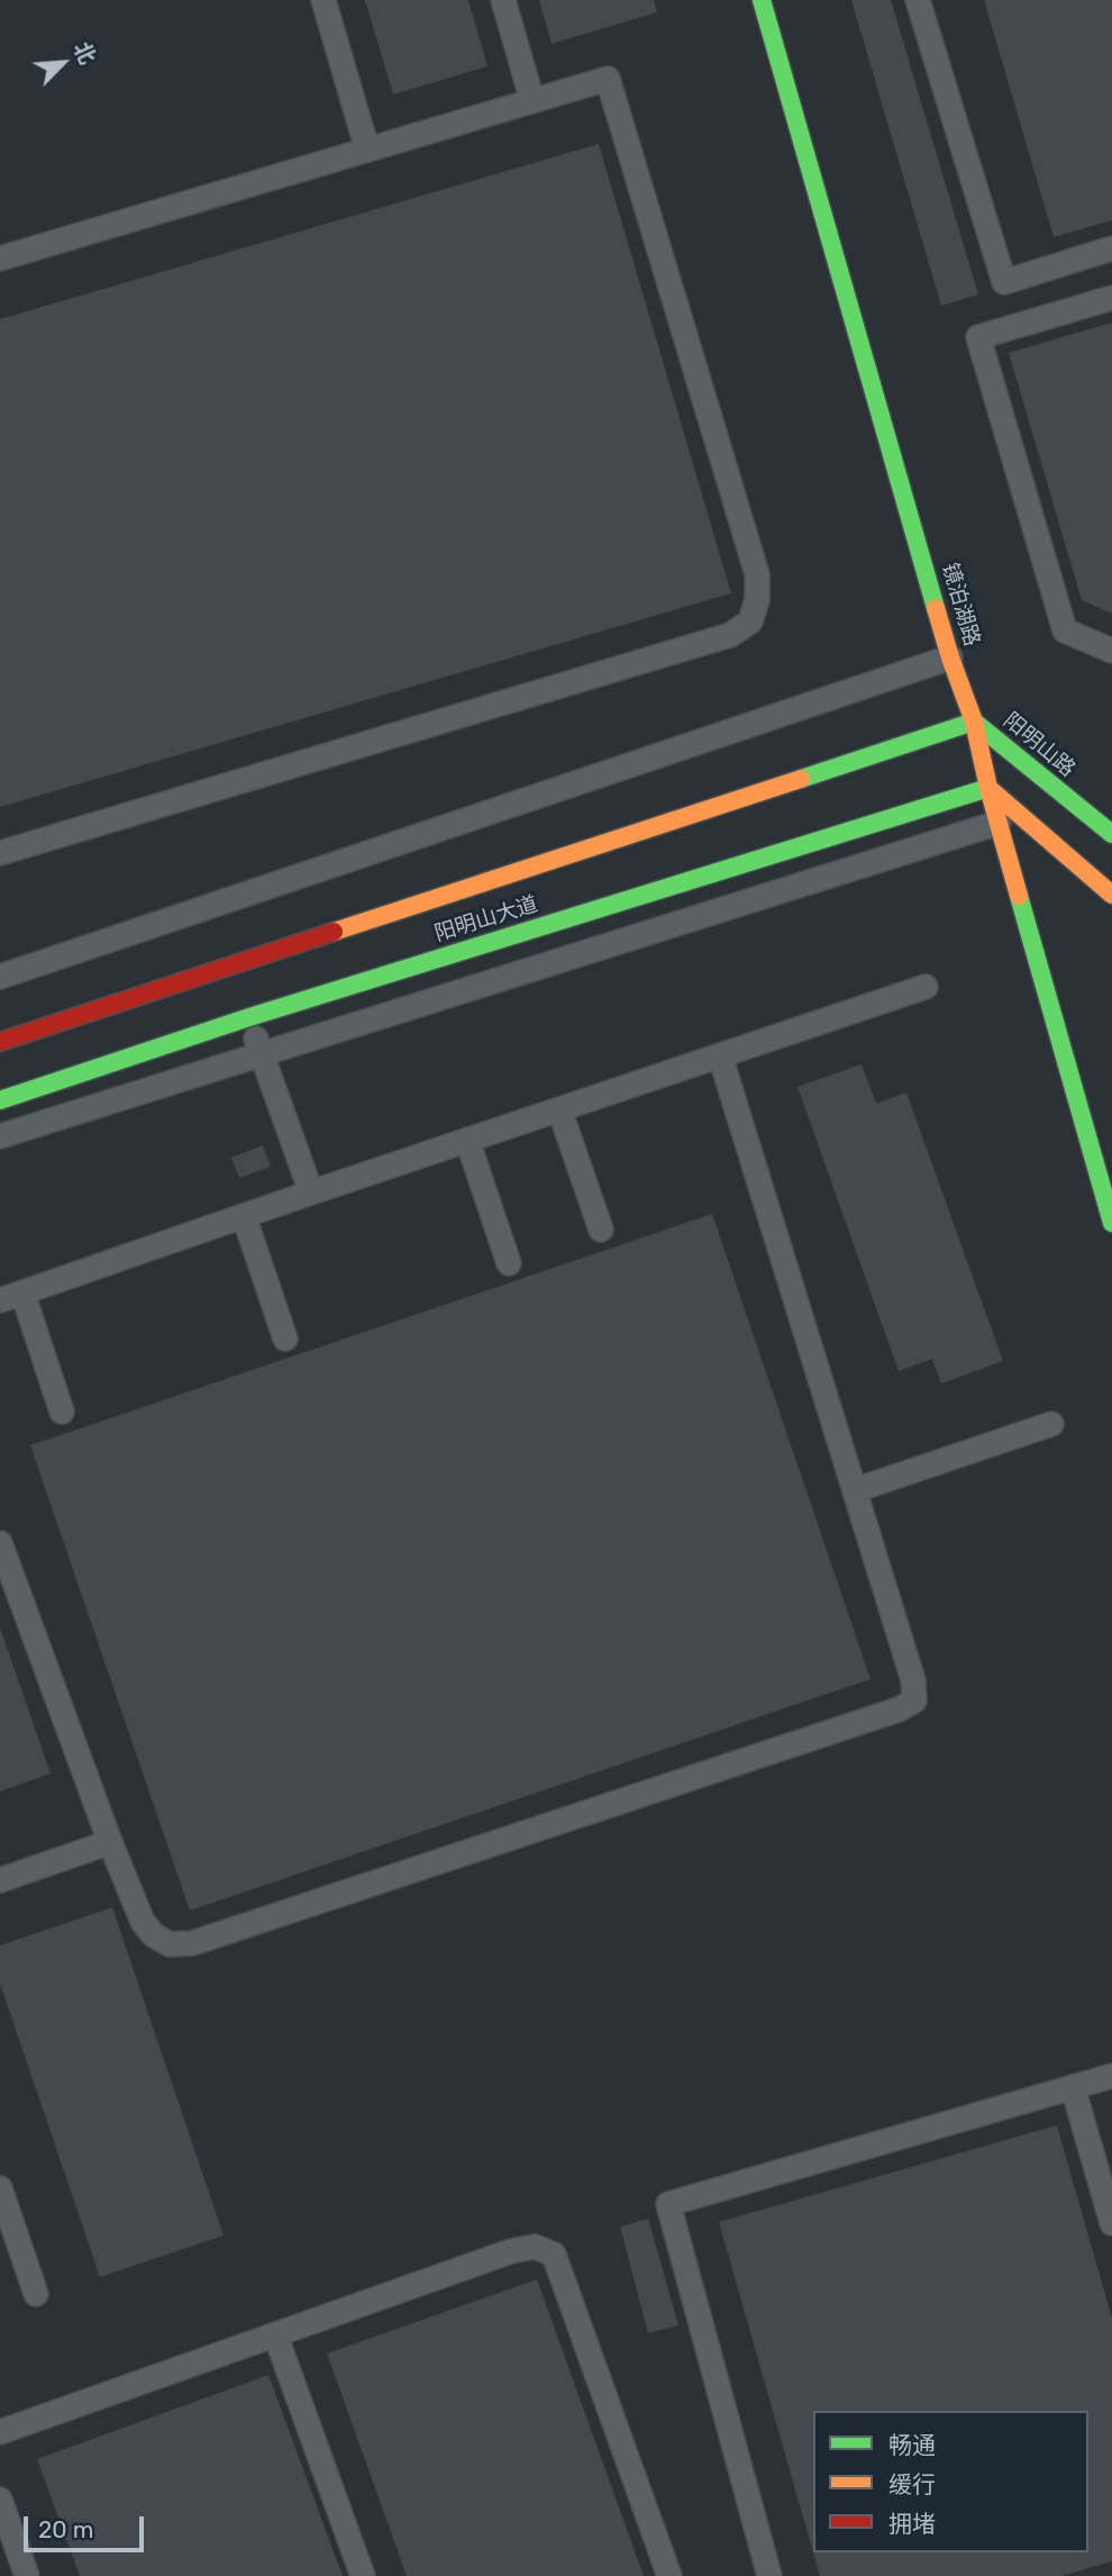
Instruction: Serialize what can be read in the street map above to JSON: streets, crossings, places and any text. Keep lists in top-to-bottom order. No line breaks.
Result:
{"streets":{"main road":["镜泊湖路","阳明山路","阳明山大道"]},"crossings":[["镜泊湖路","阳明山路"],["镜泊湖路","阳明山大道"],["阳明山路","阳明山大道"]],"legend":["畅通","缓行","拥堵"],"scale_bar":"20 m","north":"top right"}
